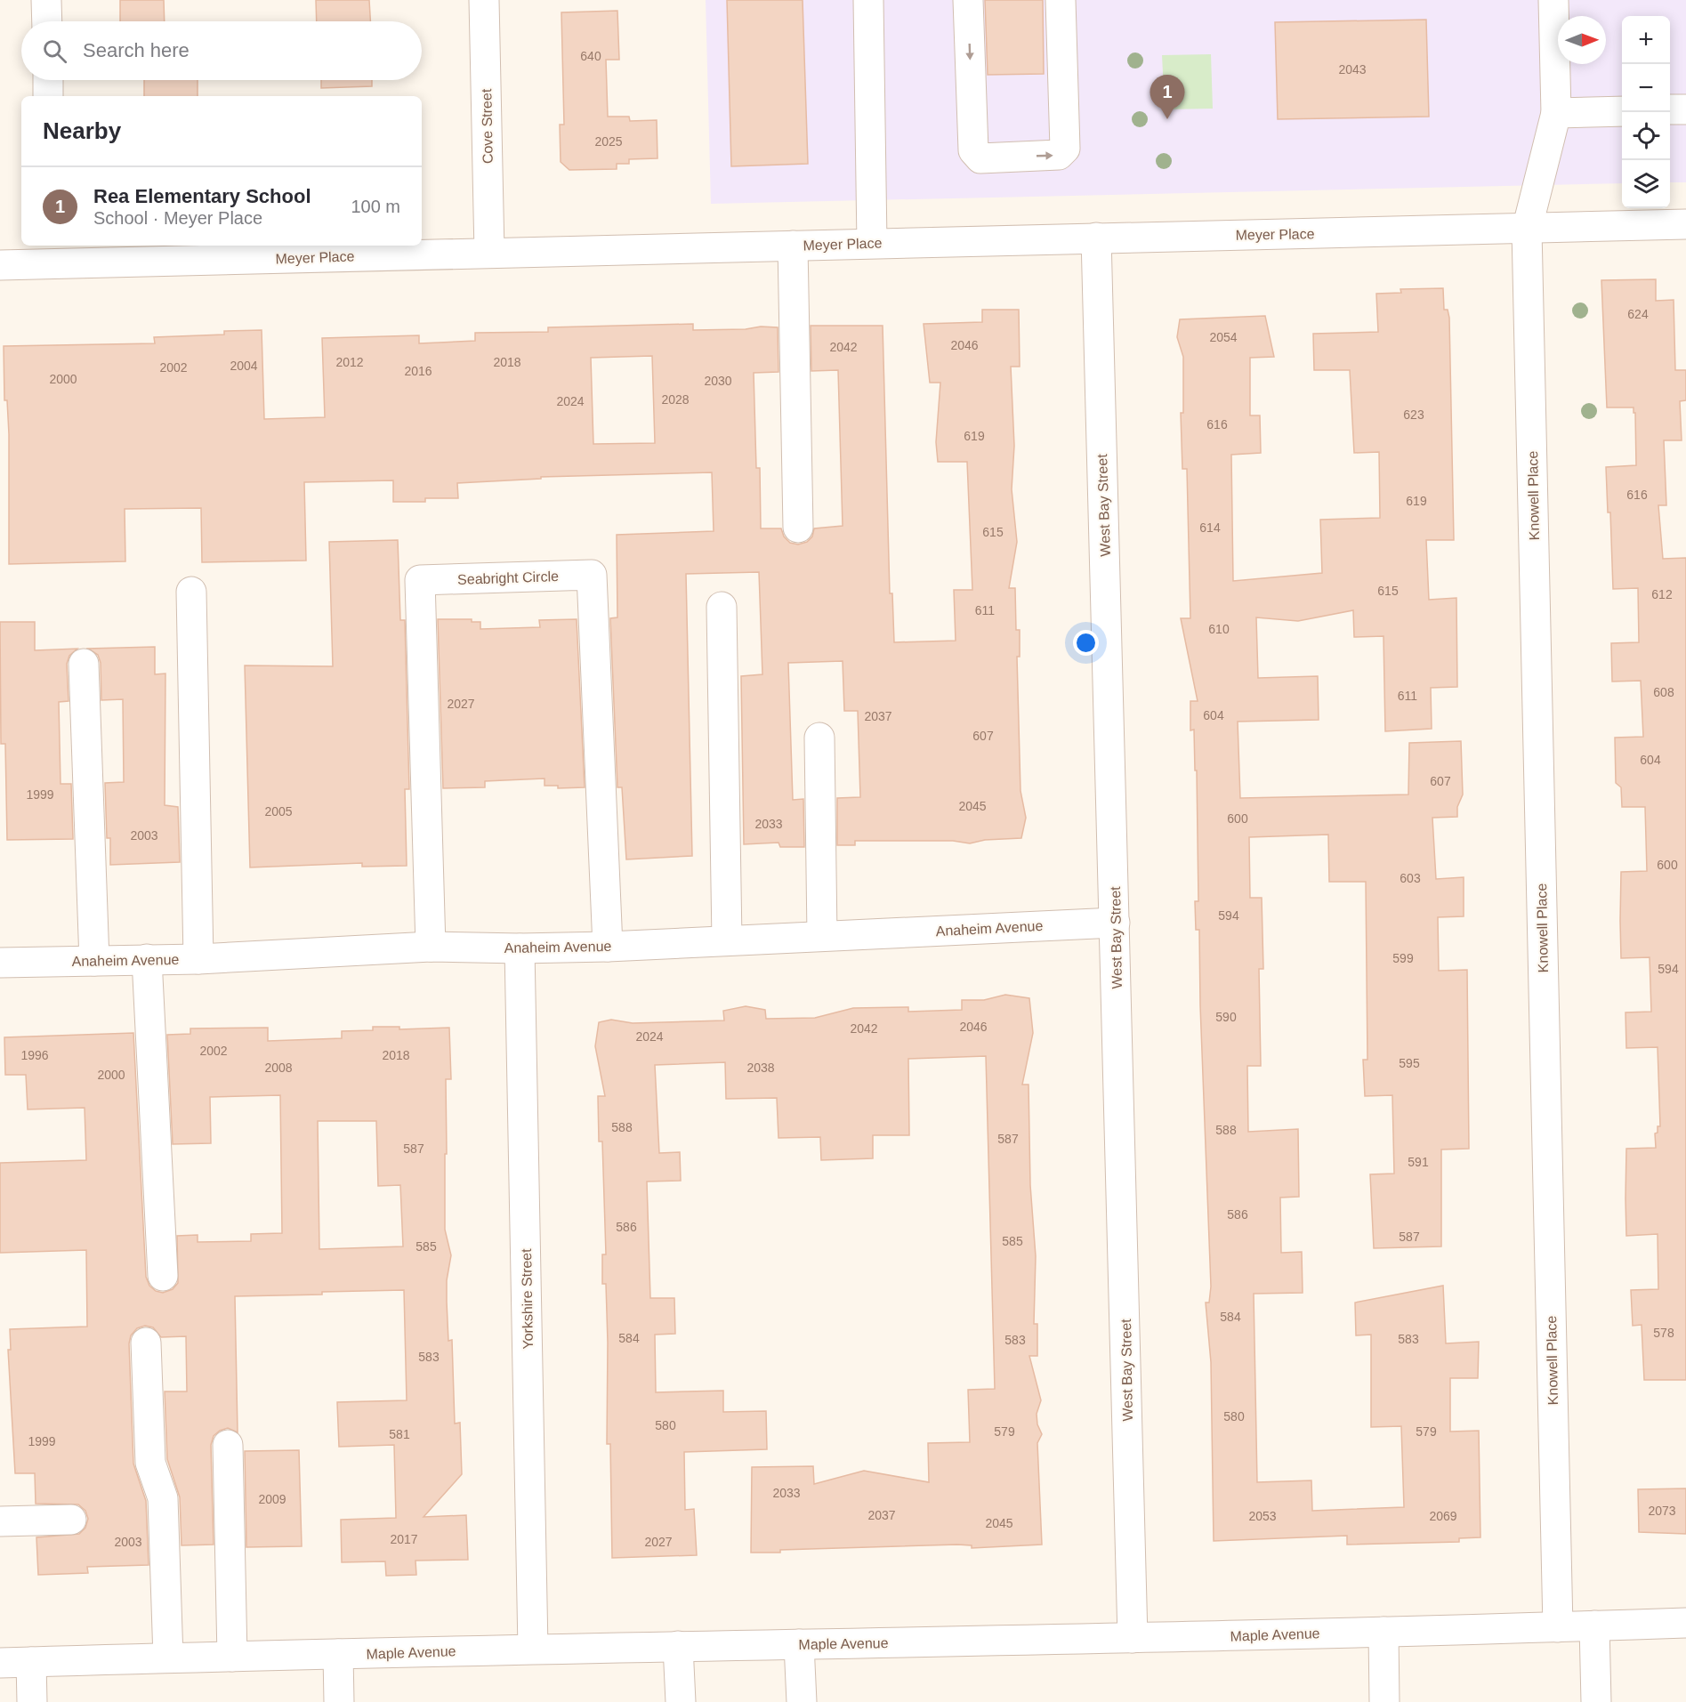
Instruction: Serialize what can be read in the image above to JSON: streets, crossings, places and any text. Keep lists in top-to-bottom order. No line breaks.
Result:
{"streets":{"street":["Cove Street","Meyer Place","Knowell Place","West Bay Street","Seabright Circle","Anaheim Avenue","Yorkshire Street","Maple Avenue"]},"crossings":[["Cove Street","Meyer Place"],["Meyer Place","Knowell Place"],["Meyer Place","West Bay Street"],["Knowell Place","Maple Avenue"],["West Bay Street","Anaheim Avenue"],["West Bay Street","Maple Avenue"],["Seabright Circle","Anaheim Avenue"],["Anaheim Avenue","Yorkshire Street"],["Yorkshire Street","Maple Avenue"]],"house_numbers":["640","2043","2025","624","2054","2046","2042","2012","2018","2004","2002","2016","2000","2030","2028","2024","623","616","619","616","619","614","615","615","612","611","610","608","611","2027","604","2037","607","604","607","1999","2045","2005","600","2033","2003","600","603","594","599","594","590","2046","2042","2024","2002","1996","2018","595","2008","2038","2000","588","588","587","587","591","586","586","587","585","585","584","578","584","583","583","583","580","580","579","579","581","1999","2033","2009","2073","2037","2053","2069","2045","2017","2003","2027"],"north":"right","page":{"map_buttons":["+","−"],"search":"Search here","pins":"1","heading":"Nearby","list":[{"mark":"1","name":"Rea Elementary School","note":"School · Meyer Place","value":"100 m"}]}}
